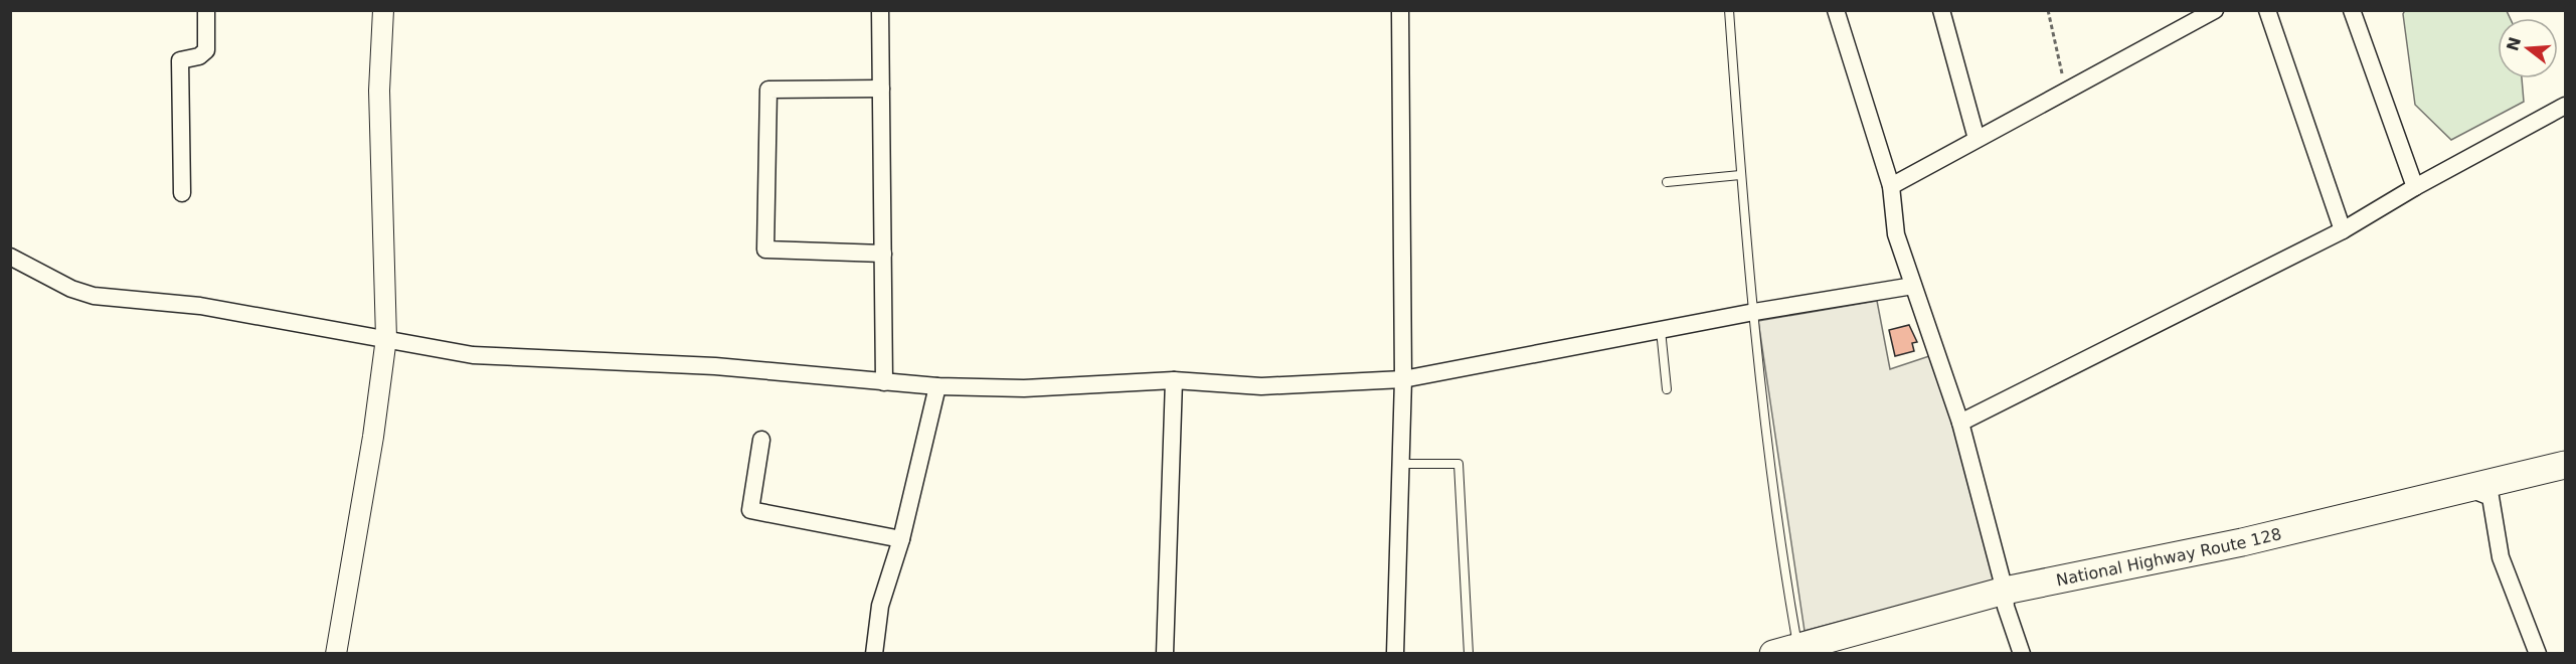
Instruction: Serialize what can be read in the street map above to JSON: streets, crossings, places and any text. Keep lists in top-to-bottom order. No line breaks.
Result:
{"streets":{"highway":["National Highway Route 128"]},"north":"left"}
